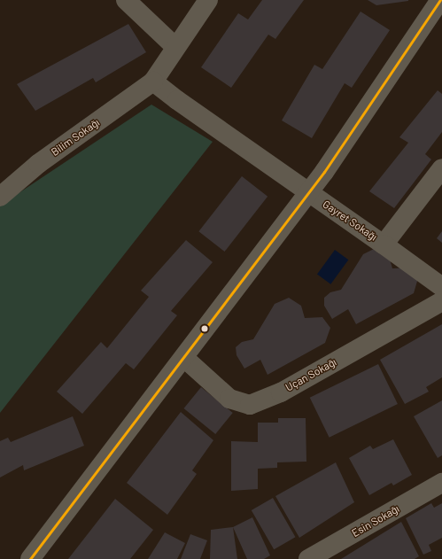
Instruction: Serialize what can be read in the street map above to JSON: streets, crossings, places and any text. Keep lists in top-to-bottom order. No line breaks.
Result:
{"streets":{"street":["Bilim Sokağı","Gayret Sokağı","Uçan Sokağı","Esin Sokağı"]},"crossings":[["Bilim Sokağı","Gayret Sokağı"]]}
